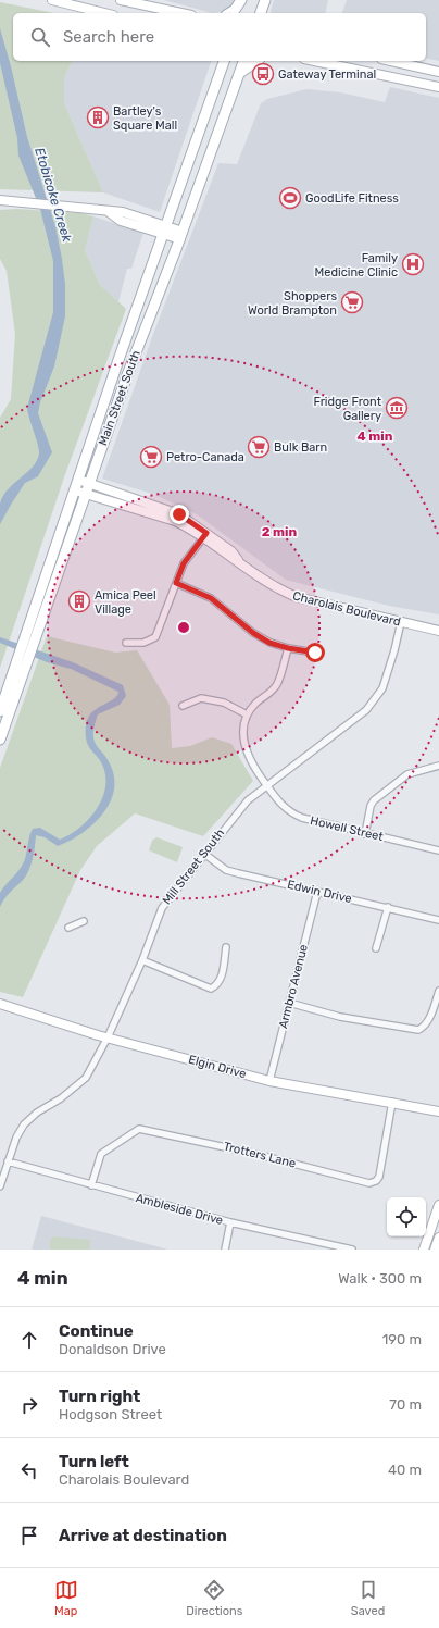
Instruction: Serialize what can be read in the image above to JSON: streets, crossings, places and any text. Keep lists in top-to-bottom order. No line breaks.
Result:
{"streets":{"main road":["Main Street South"],"street":["Charolais Boulevard","Howell Street","Mill Street South","Edwin Drive","Armbro Avenue","Elgin Drive","Trotters Lane","Ambleside Drive"]},"crossings":[["Main Street South","Charolais Boulevard"],["Charolais Boulevard","Mill Street South"],["Howell Street","Mill Street South"],["Mill Street South","Edwin Drive"],["Mill Street South","Elgin Drive"],["Mill Street South","Ambleside Drive"],["Edwin Drive","Armbro Avenue"],["Armbro Avenue","Elgin Drive"],["Elgin Drive","Trotters Lane"],["Trotters Lane","Ambleside Drive"]],"water":["Etobicoke Creek"],"places":{"bus stop":["Gateway Terminal"],"building":["Bartley's Square Mall","Amica Peel Village"],"sports":["GoodLife Fitness"],"hospital":["Family Medicine Clinic"],"supermarket":["Shoppers World Brampton","Bulk Barn","Petro-Canada"],"museum":["Fridge Front Gallery"]},"page":{"search":"Search here","heading":["4 min","Walk · 300 m"],"list":[["Continue","Donaldson Drive","190 m"],["Turn right","Hodgson Street","70 m"],["Turn left","Charolais Boulevard","40 m"],"Arrive at destination"],"nav":["Map","Directions","Saved"]},"rings":["4 min","2 min"]}
